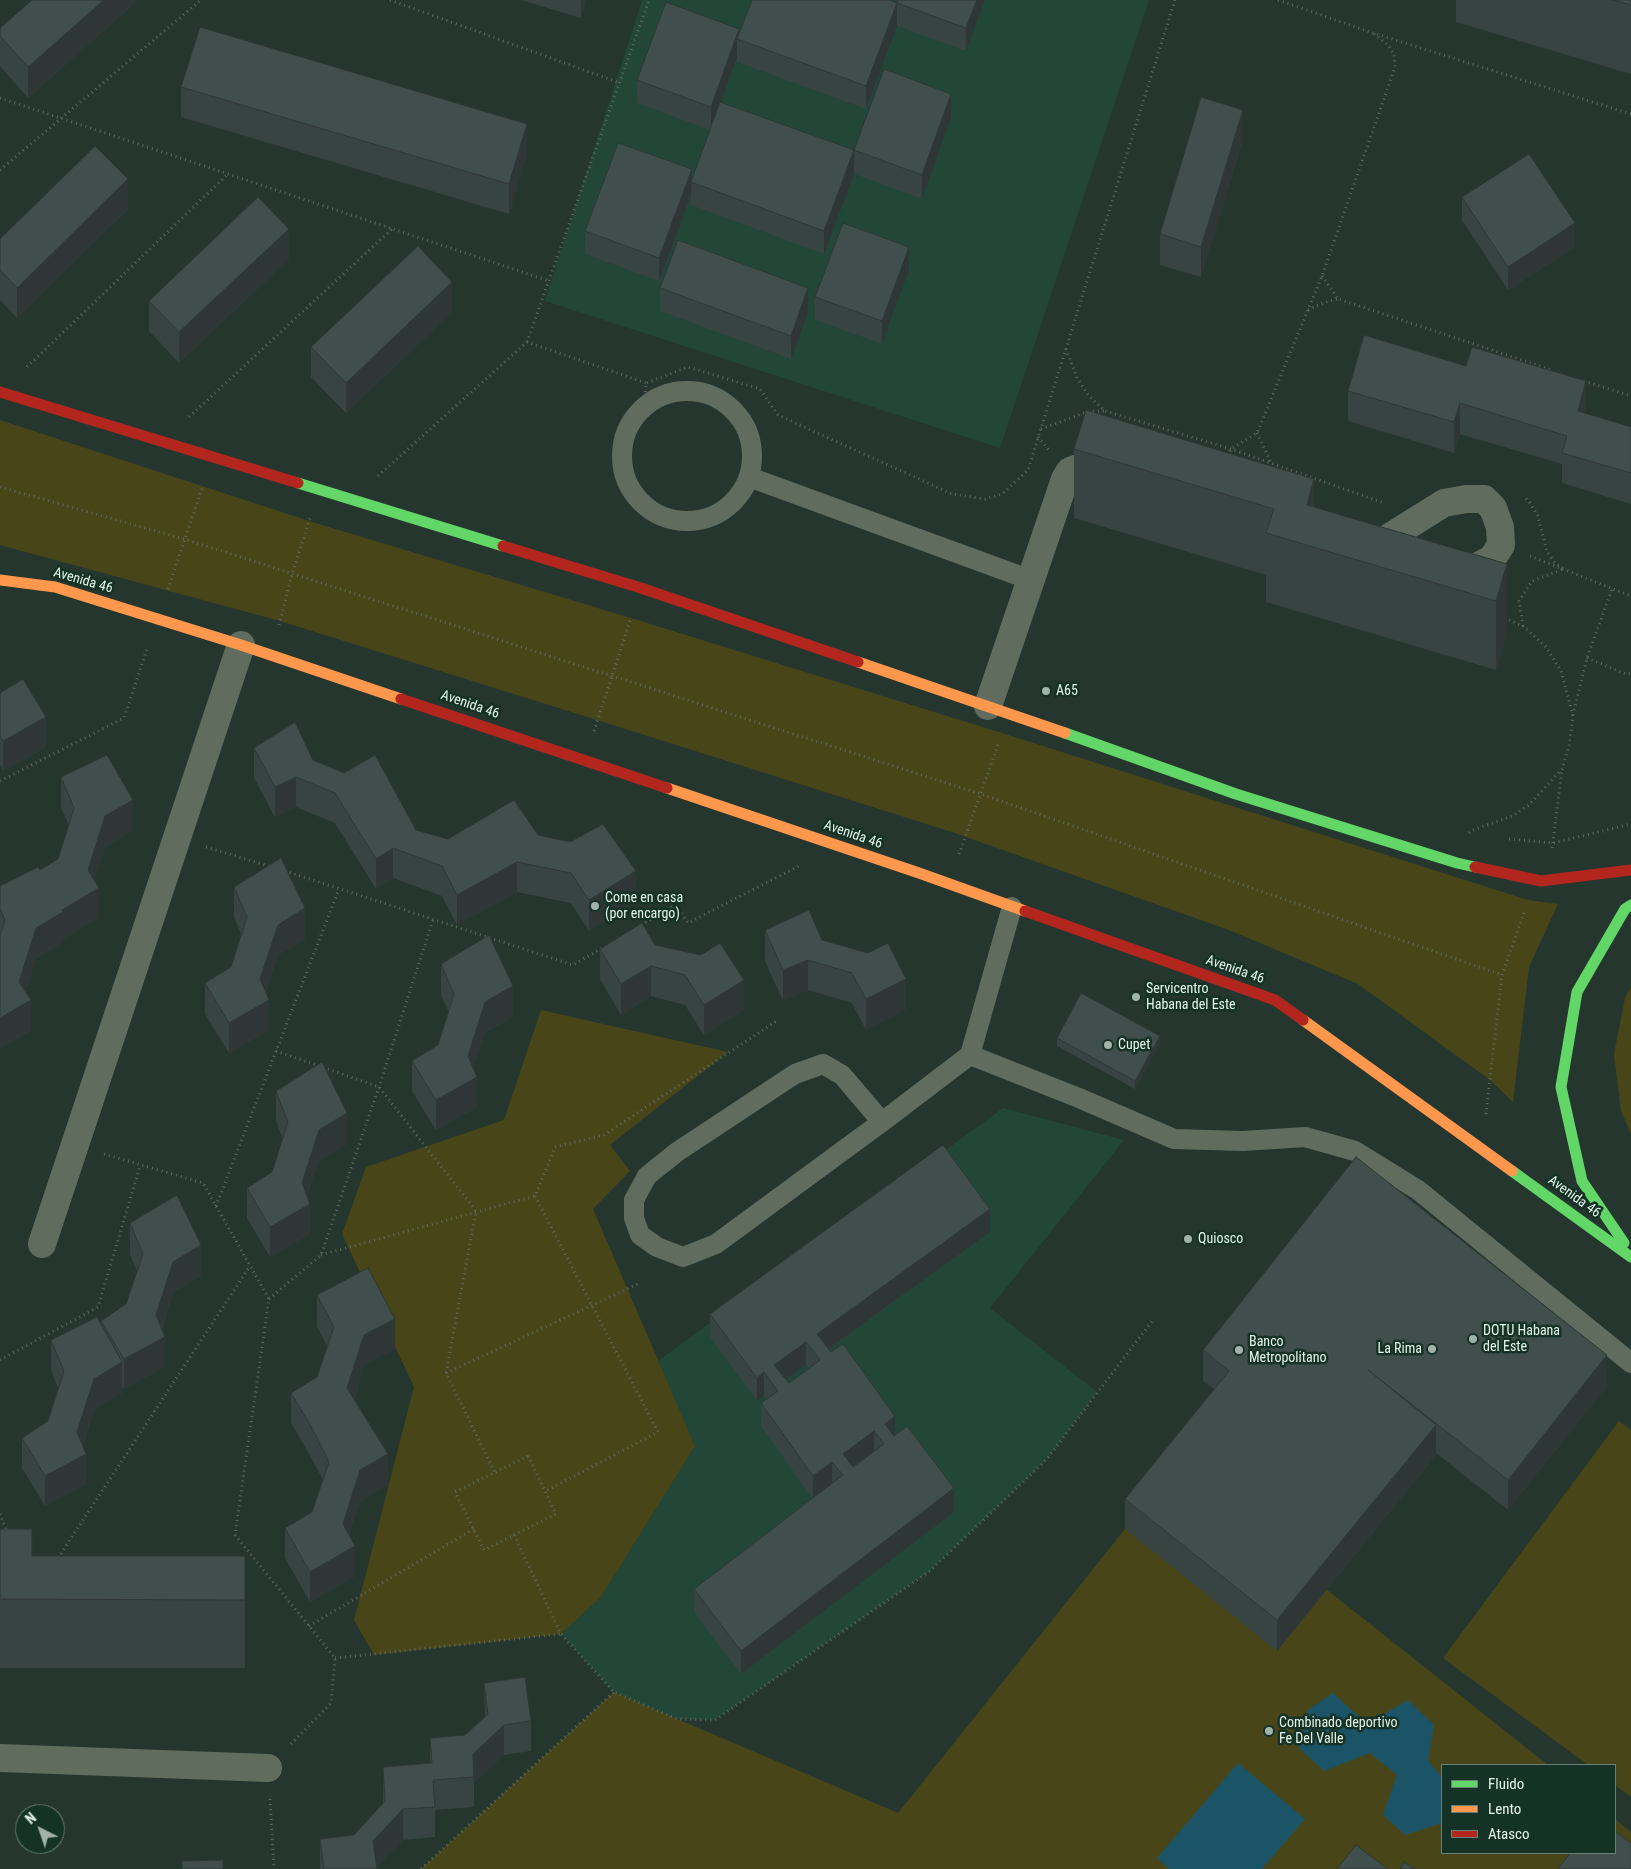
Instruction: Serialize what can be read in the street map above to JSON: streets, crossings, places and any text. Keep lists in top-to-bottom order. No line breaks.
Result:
{"streets":{"street":["Avenida 46"]},"places":["A65","Come en casa (por encargo)","Servicentro Habana del Este","Cupet","Quiosco","DOTU Habana del Este","La Rima","Banco Metropolitano","Combinado deportivo Fe Del Valle"],"legend":["Fluido","Lento","Atasco"],"north":"top left"}
